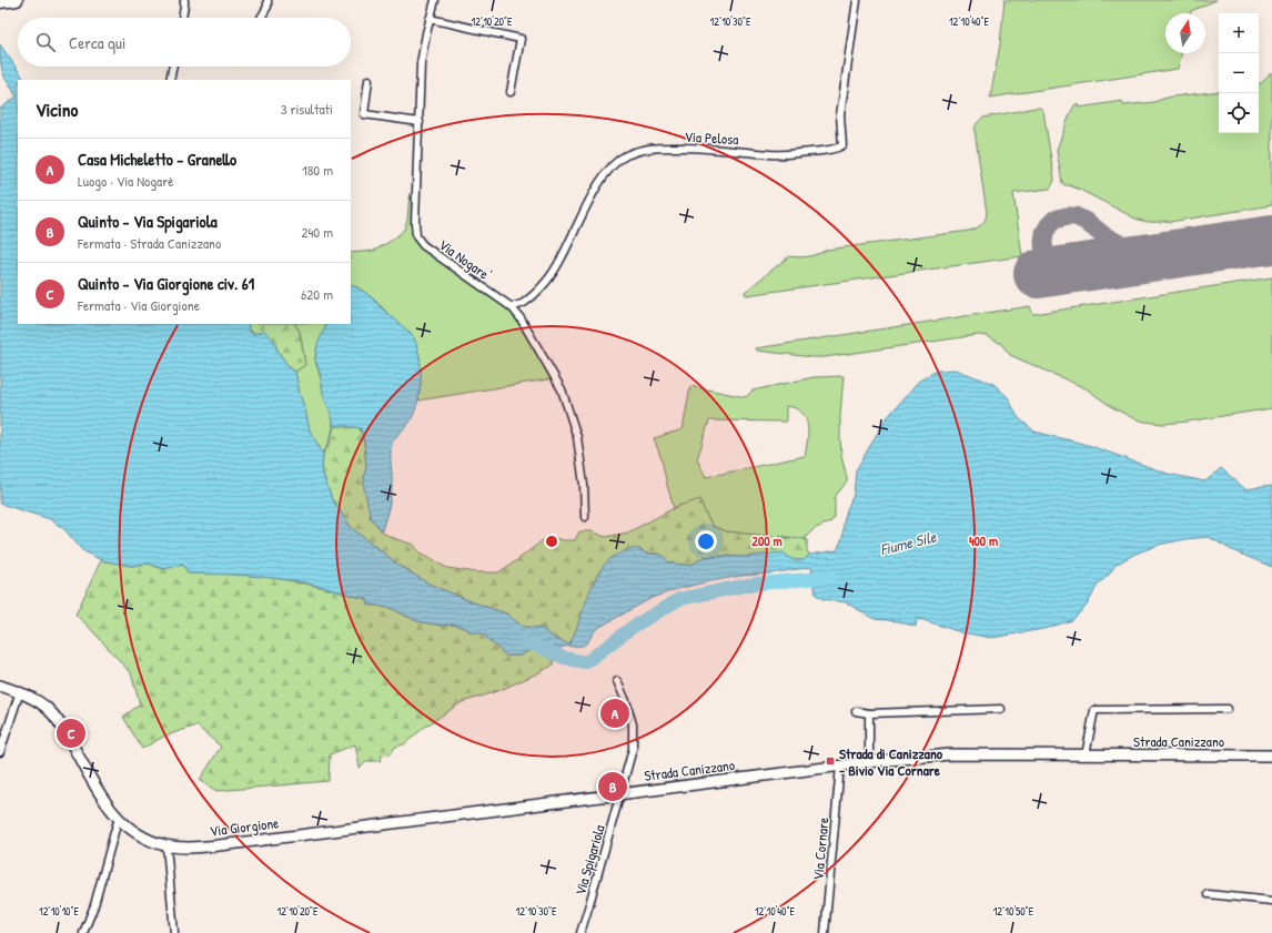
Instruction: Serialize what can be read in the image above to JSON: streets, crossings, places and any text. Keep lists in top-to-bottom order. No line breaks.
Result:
{"streets":{"street":["Via Pelosa","Via Nogare'","Strada Canizzano","Via Giorgione","Via Cornare","Via Spigariola"]},"crossings":[["Via Pelosa","Via Nogare'"],["Strada Canizzano","Via Giorgione"],["Strada Canizzano","Via Cornare"],["Strada Canizzano","Via Spigariola"]],"water":["Fiume Sile"],"places":{"transit":["Strada di Canizzano - Bivio Via Cornare"]},"north":"top","page":{"map_buttons":["+","−"],"search":"Cerca qui","heading":["Vicino","3 risultati"],"list":[{"mark":"A","name":"Casa Micheletto - Granello","note":"Luogo · Via Nogarè","value":"180 m"},{"mark":"B","name":"Quinto - Via Spigariola","note":"Fermata · Strada Canizzano","value":"240 m"},{"mark":"C","name":"Quinto - Via Giorgione civ. 61","note":"Fermata · Via Giorgione","value":"620 m"}],"pins":["A","C","B"]},"coordinates":["12°10'20\"E","12°10'30\"E","12°10'40\"E","12°10'10\"E","12°10'50\"E"],"rings":["200 m","400 m"]}
